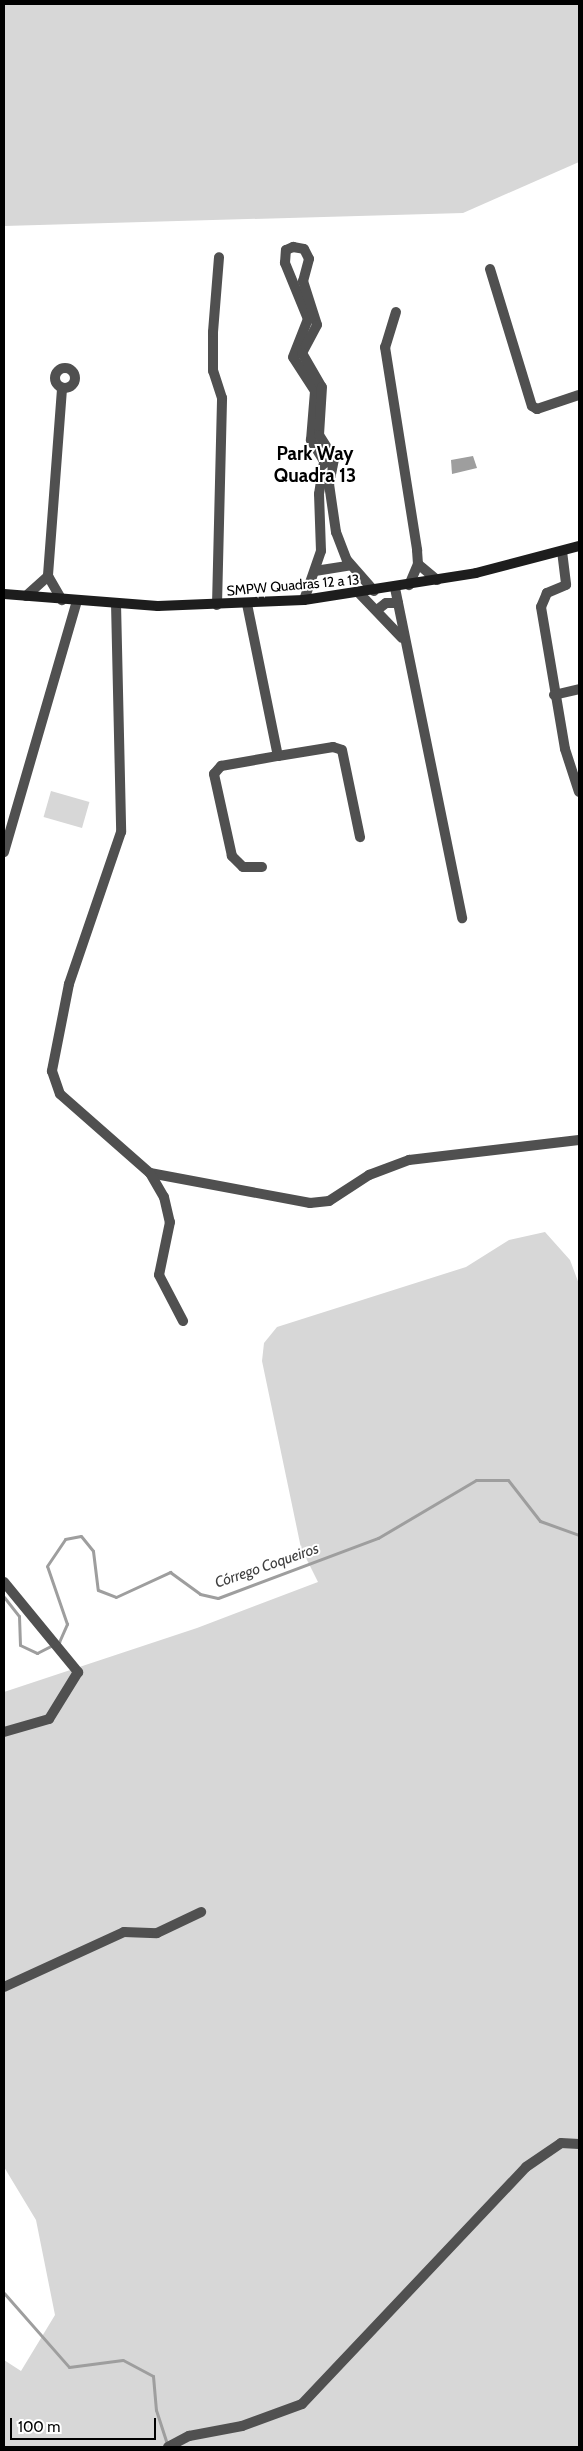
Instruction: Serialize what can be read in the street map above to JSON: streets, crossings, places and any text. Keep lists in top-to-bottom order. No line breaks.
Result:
{"streets":{"street":["SMPW Quadras 12 a 13"]},"districts":["Park Way Quadra 13"],"water":["Córrego Coqueiros"],"scale_bar":"100 m"}
